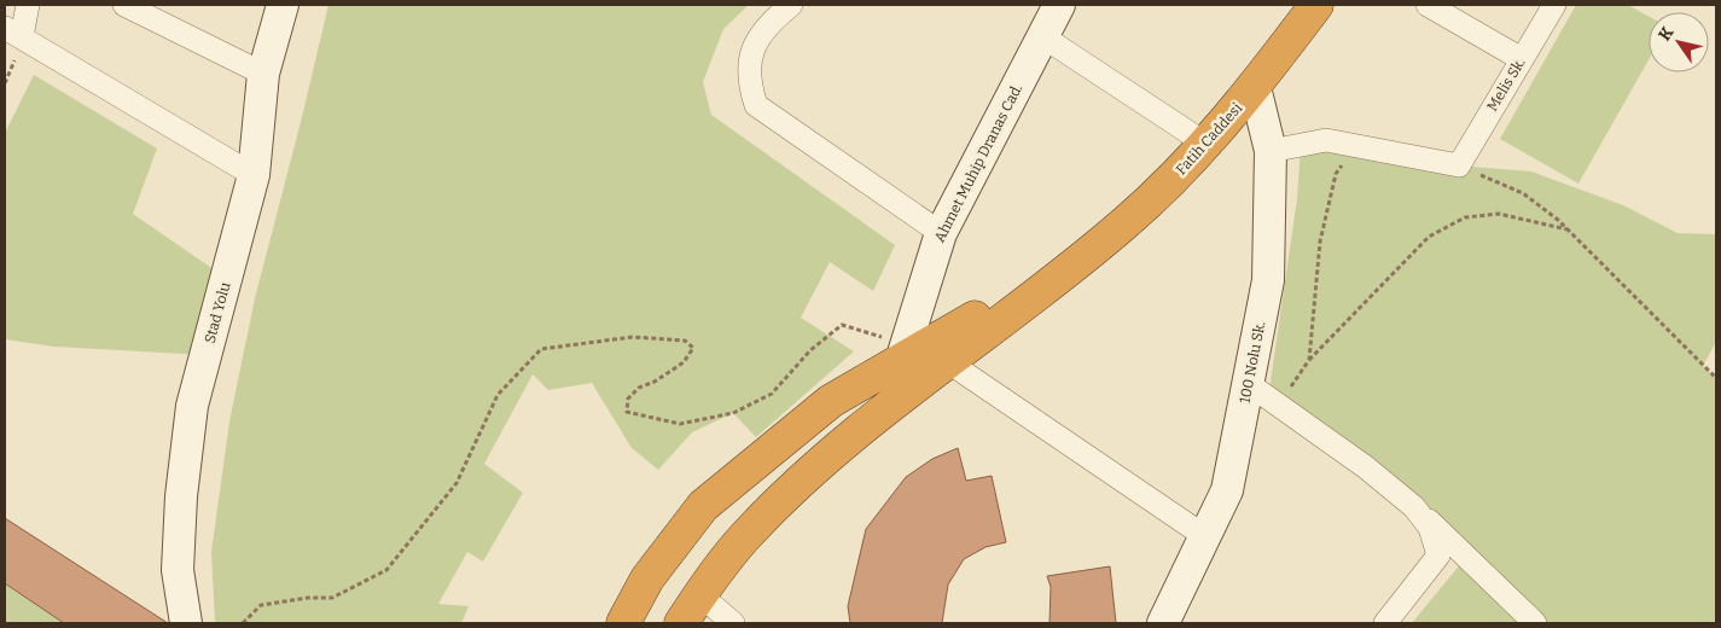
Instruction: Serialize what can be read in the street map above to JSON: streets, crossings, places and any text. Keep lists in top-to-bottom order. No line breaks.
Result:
{"streets":{"highway":["Fatih Caddesi"],"street":["Melis Sk.","Ahmet Muhip Dranas Cad.","Stad Yolu","100 Nolu Sk."]},"crossings":[["Fatih Caddesi","100 Nolu Sk."]],"north":"top left"}
